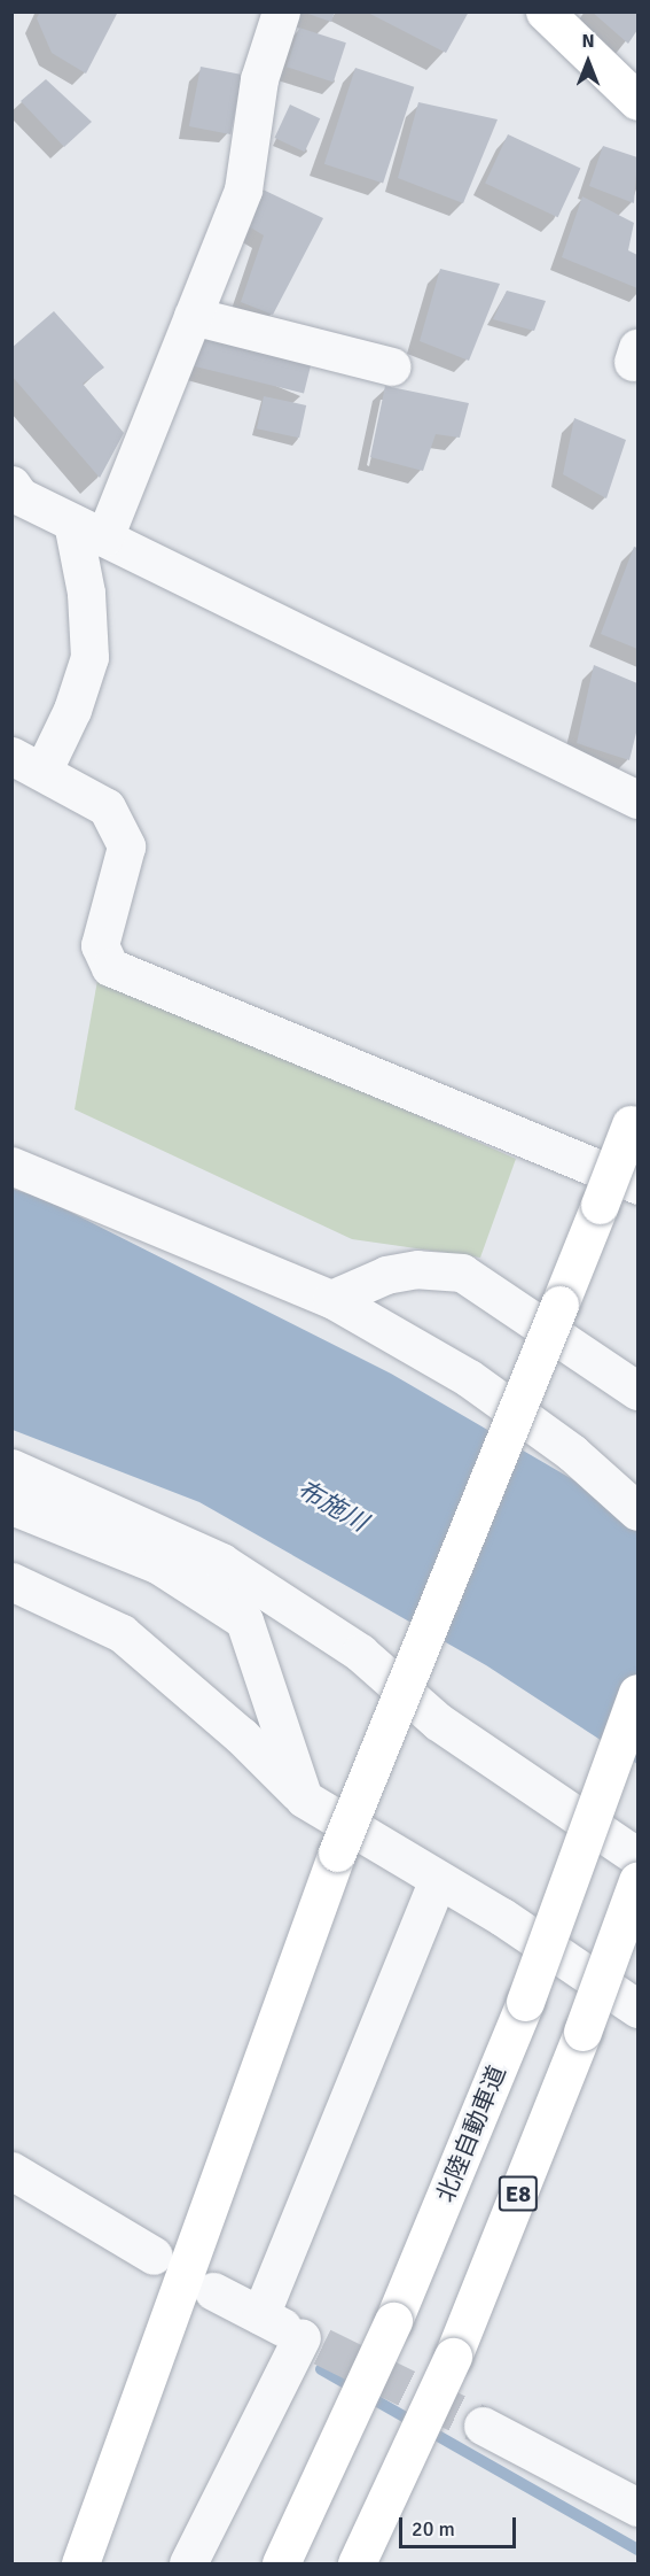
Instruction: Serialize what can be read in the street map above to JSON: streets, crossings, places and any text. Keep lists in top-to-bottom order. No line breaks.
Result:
{"streets":{"main road":["北陸自動車道","E8"]},"water":["布施川"],"scale_bar":"20 m","north":"top"}
